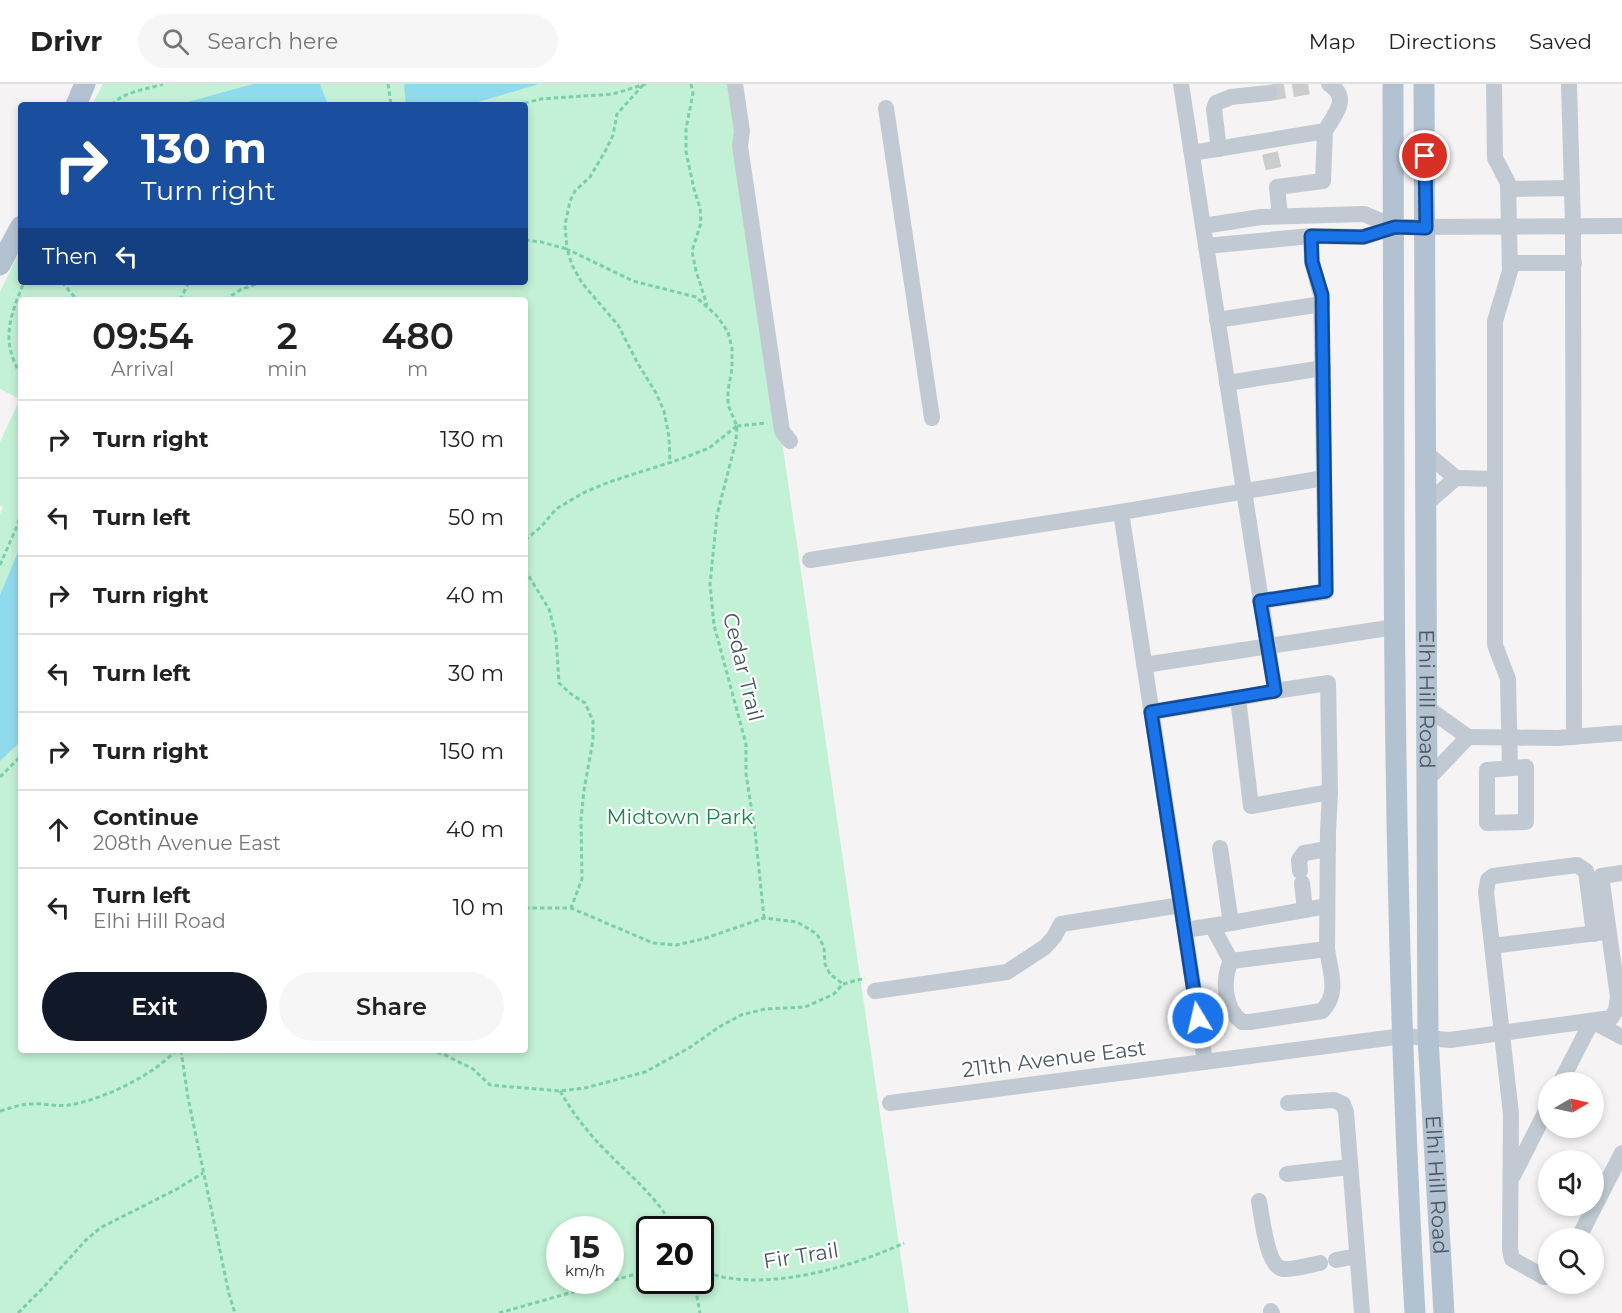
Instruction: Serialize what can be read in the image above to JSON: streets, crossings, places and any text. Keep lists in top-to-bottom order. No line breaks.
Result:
{"streets":{"main road":["Elhi Hill Road"],"street":["211th Avenue East"],"path":["Cedar Trail","Fir Trail"]},"crossings":[["Elhi Hill Road","211th Avenue East"]],"parks":["Midtown Park"],"north":"right","page":{"header":"Drivr","search":"Search here","nav":["Map","Directions","Saved"],"turn":["130 m","Turn right"],"then":"Then","eta":["09:54","Arrival","2","min","480","m"],"list":[{"name":"Turn right","value":"130 m"},{"name":"Turn left","value":"50 m"},{"name":"Turn right","value":"40 m"},{"name":"Turn left","value":"30 m"},{"name":"Turn right","value":"150 m"},{"name":"Continue","note":"208th Avenue East","value":"40 m"},{"name":"Turn left","note":"Elhi Hill Road","value":"10 m"}],"buttons":["Exit","Share"],"speed":"15 km/h","limit":"20"}}
